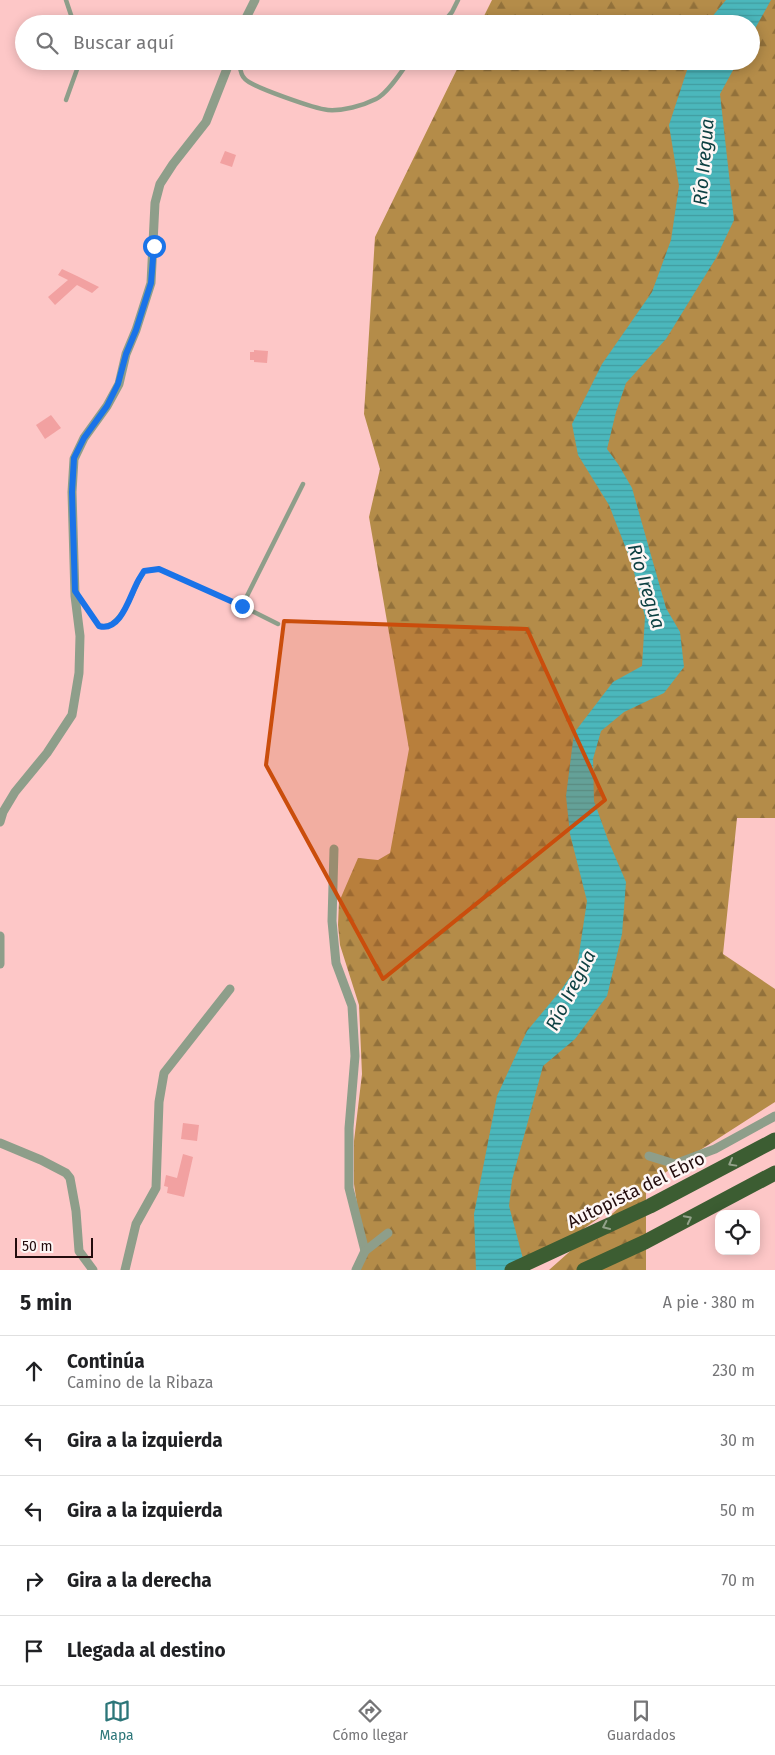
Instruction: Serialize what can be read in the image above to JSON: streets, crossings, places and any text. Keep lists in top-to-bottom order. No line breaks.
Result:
{"streets":{"highway":["Autopista del Ebro"]},"water":["Río Iregua"],"scale_bar":"50 m","page":{"search":"Buscar aquí","scale":"50 m","heading":["5 min","A pie · 380 m"],"list":[["Continúa","Camino de la Ribaza","230 m"],["Gira a la izquierda","30 m"],["Gira a la izquierda","50 m"],["Gira a la derecha","70 m"],"Llegada al destino"],"nav":["Mapa","Cómo llegar","Guardados"]}}
